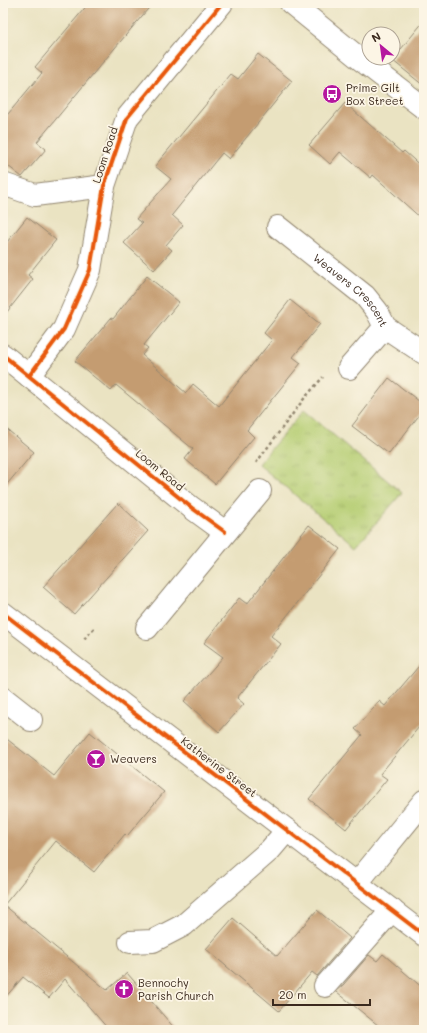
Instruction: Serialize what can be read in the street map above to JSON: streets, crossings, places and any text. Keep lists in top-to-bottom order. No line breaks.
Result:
{"streets":{"street":["Loom Road","Weavers Crescent","Katherine Street"]},"places":{"bus stop":["Prime Gilt Box Street"],"bar":["Weavers"],"church":["Bennochy Parish Church"]},"scale_bar":"20 m","north":"top left"}
